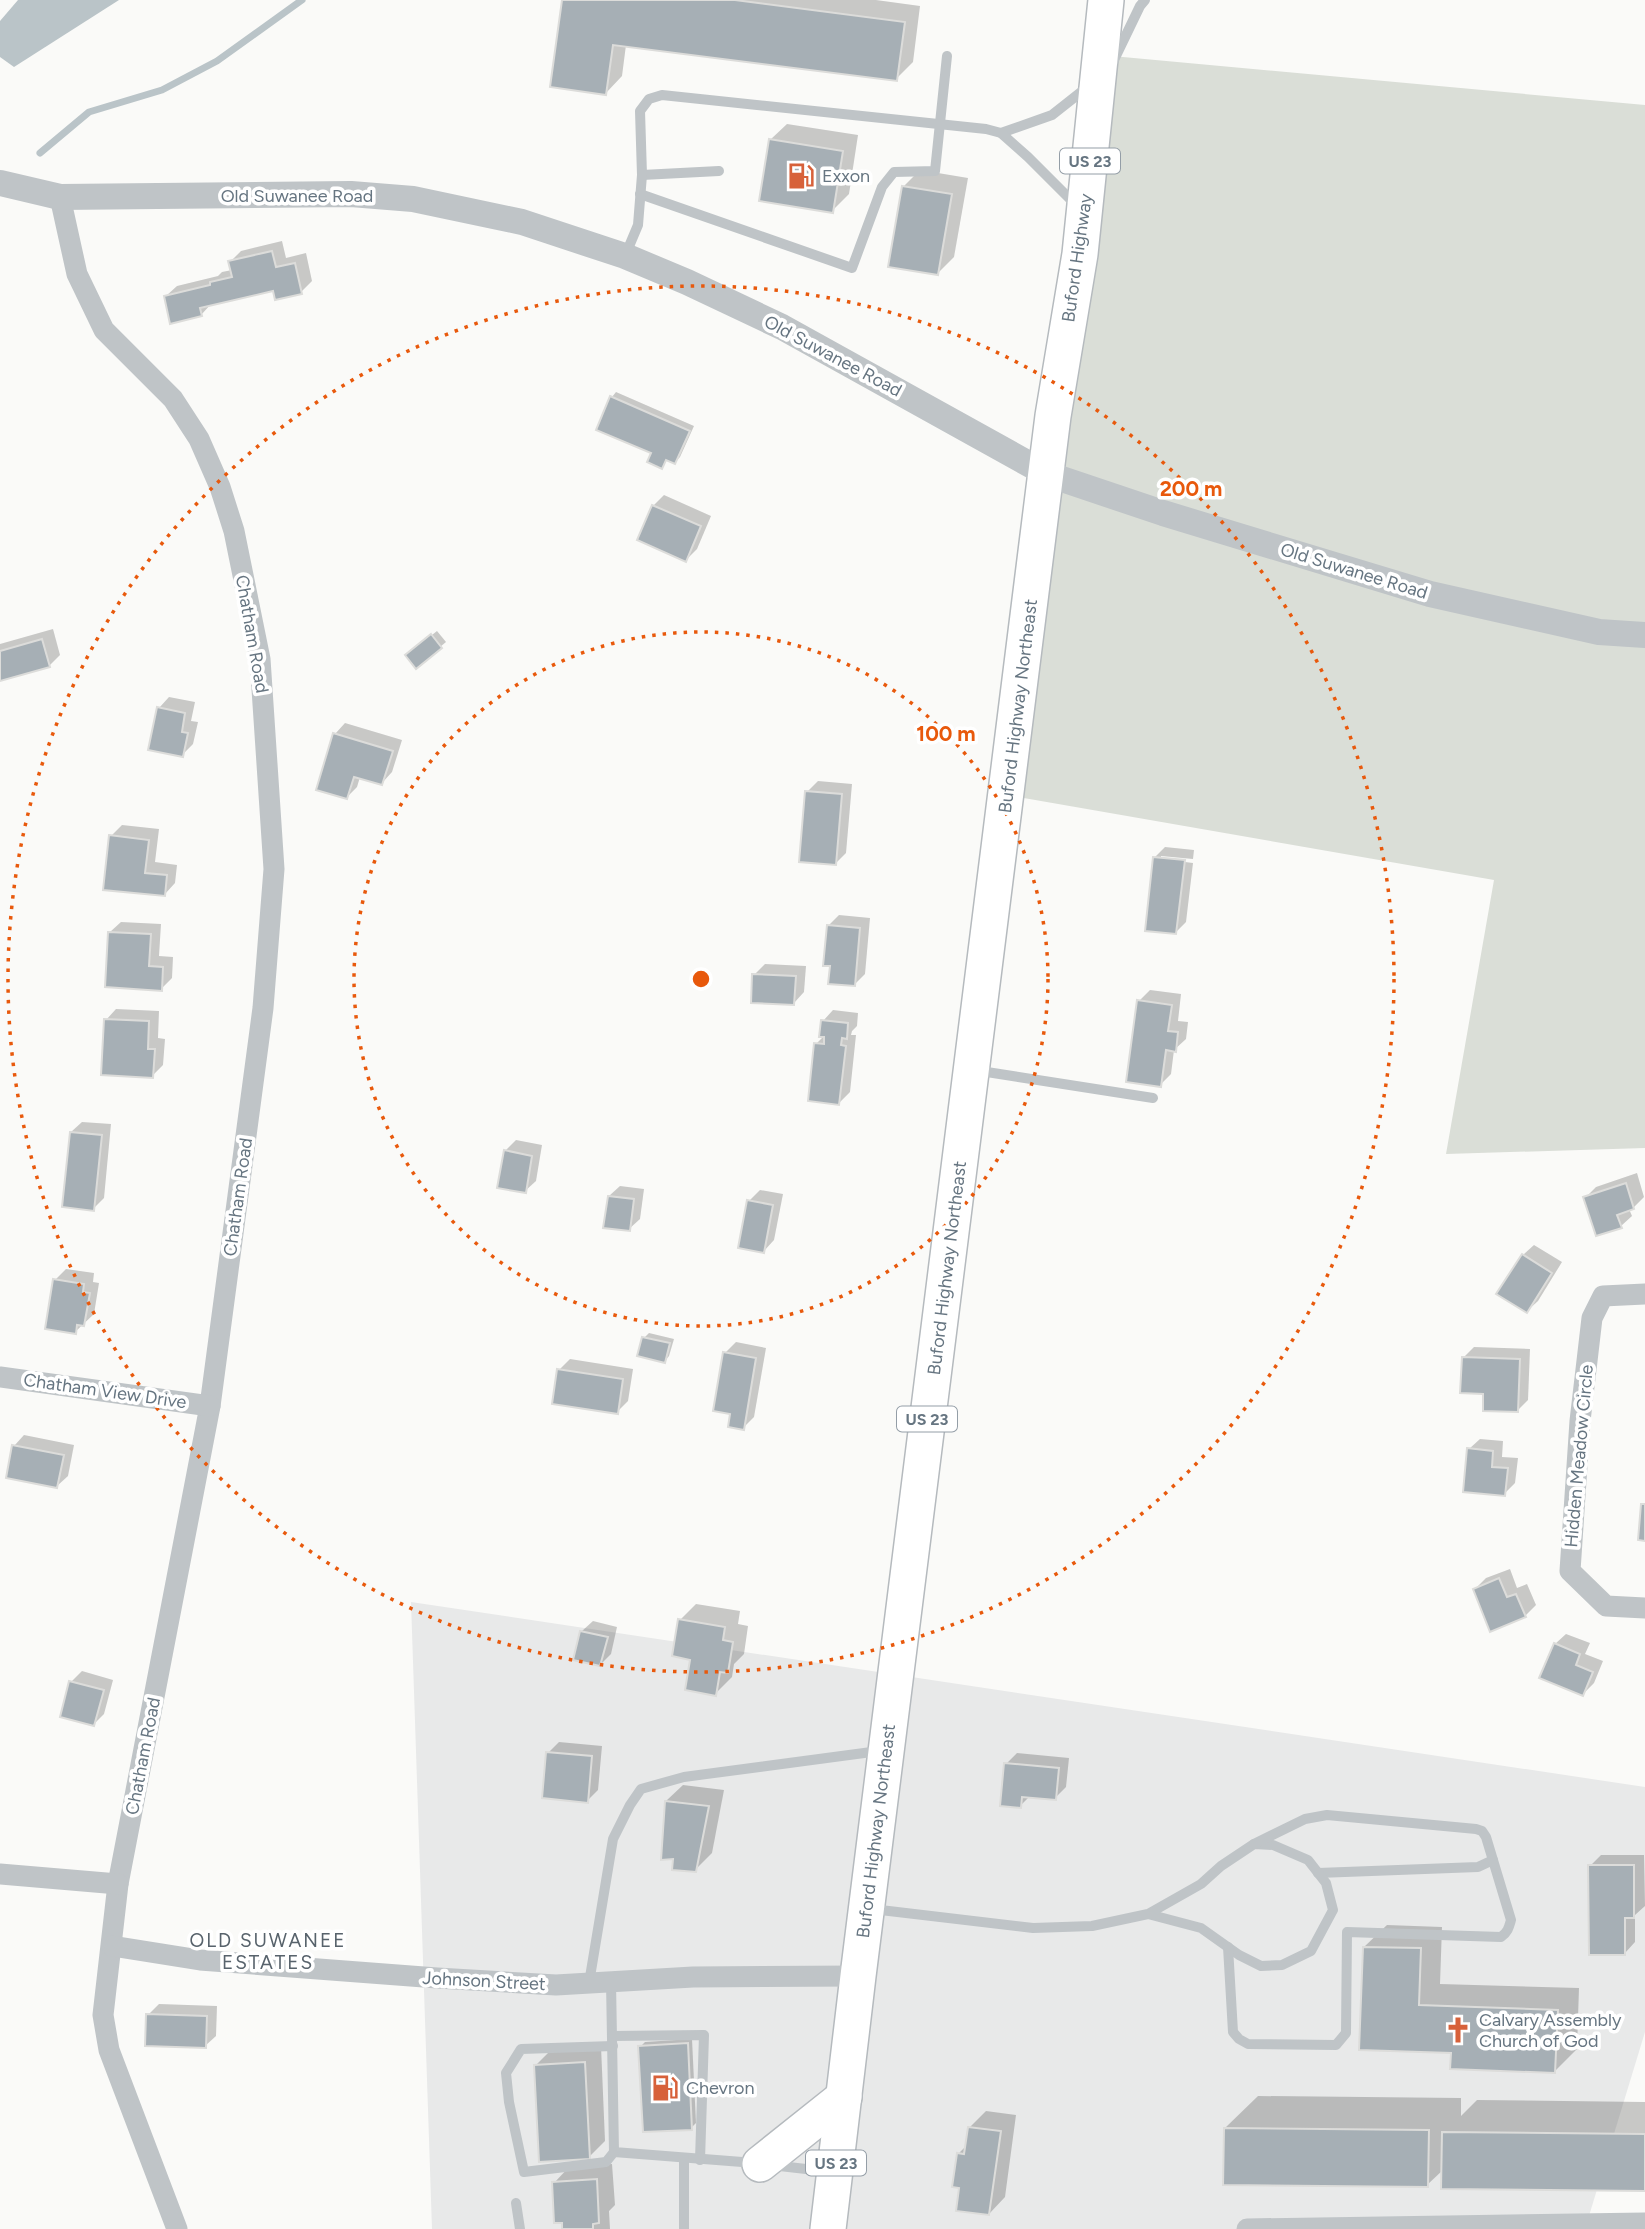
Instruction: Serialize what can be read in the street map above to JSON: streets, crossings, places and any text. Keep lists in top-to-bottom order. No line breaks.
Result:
{"streets":{"main road":["US 23","Buford Highway","Buford Highway Northeast"],"street":["Old Suwanee Road","Chatham Road","Chatham View Drive","Hidden Meadow Circle","Johnson Street"]},"crossings":[["Old Suwanee Road","Buford Highway"],["Old Suwanee Road","Chatham Road"],["Old Suwanee Road","Buford Highway Northeast"],["Buford Highway","Buford Highway Northeast"],["Chatham Road","Chatham View Drive"],["Chatham Road","Johnson Street"],["Buford Highway Northeast","Johnson Street"]],"districts":["OLD SUWANEE ESTATES"],"places":{"fuel station":["Exxon","Chevron"],"church":["Calvary Assembly Church of God"]},"rings":["200 m","100 m"]}
